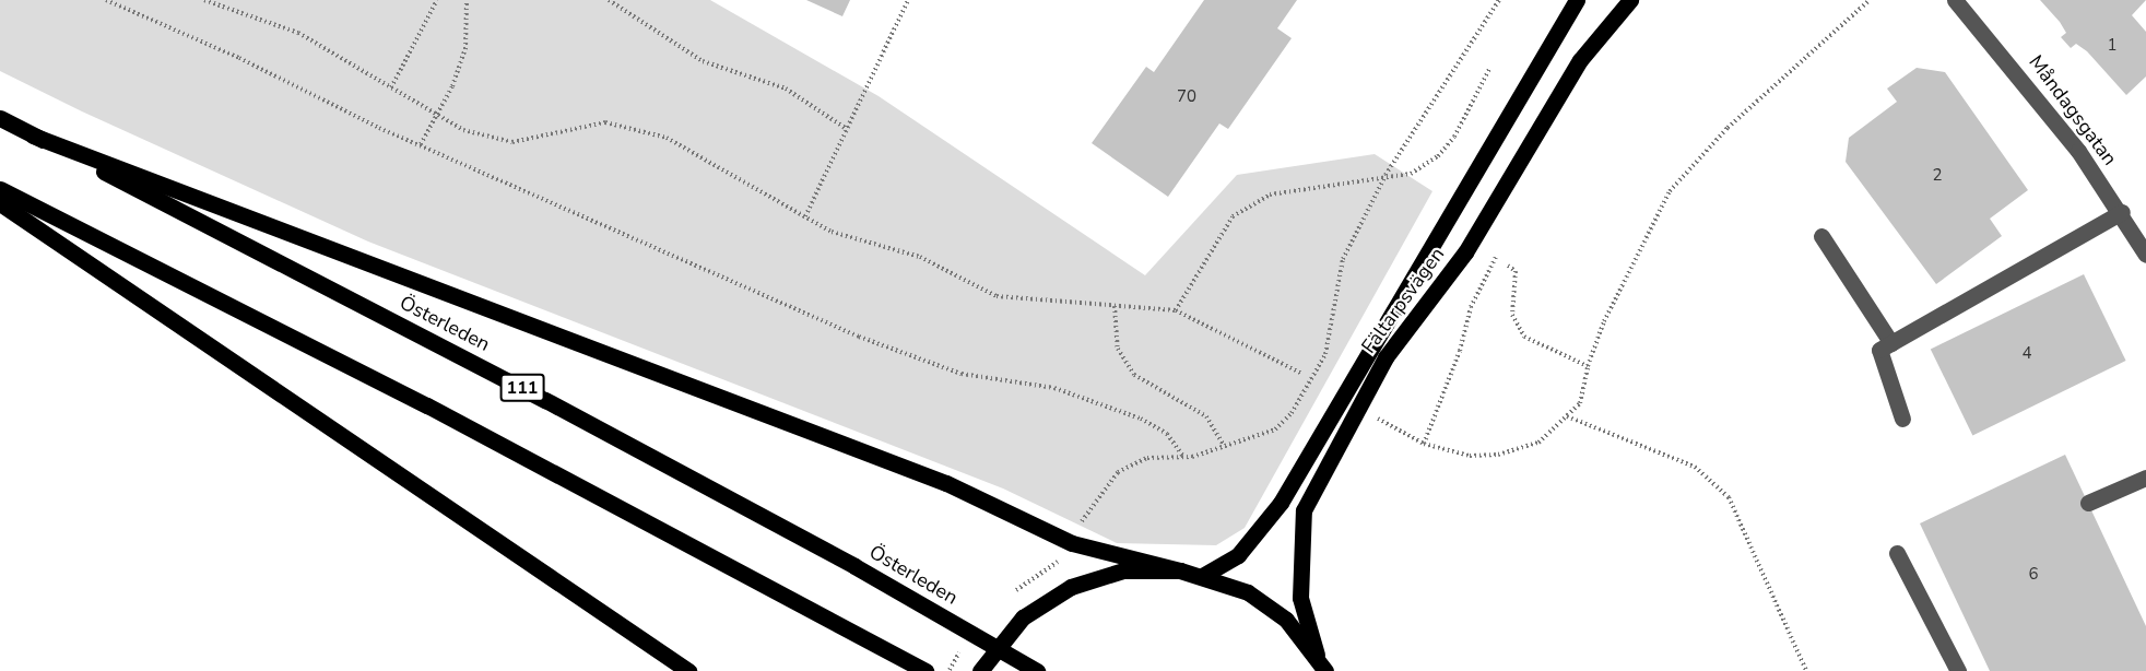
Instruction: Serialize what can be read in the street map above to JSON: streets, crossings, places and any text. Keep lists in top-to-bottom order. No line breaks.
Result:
{"streets":{"main road":["Fältarpsvägen","Österleden","111"],"street":["Måndagsgatan"]},"house_numbers":["1","70","2","4","6"]}
